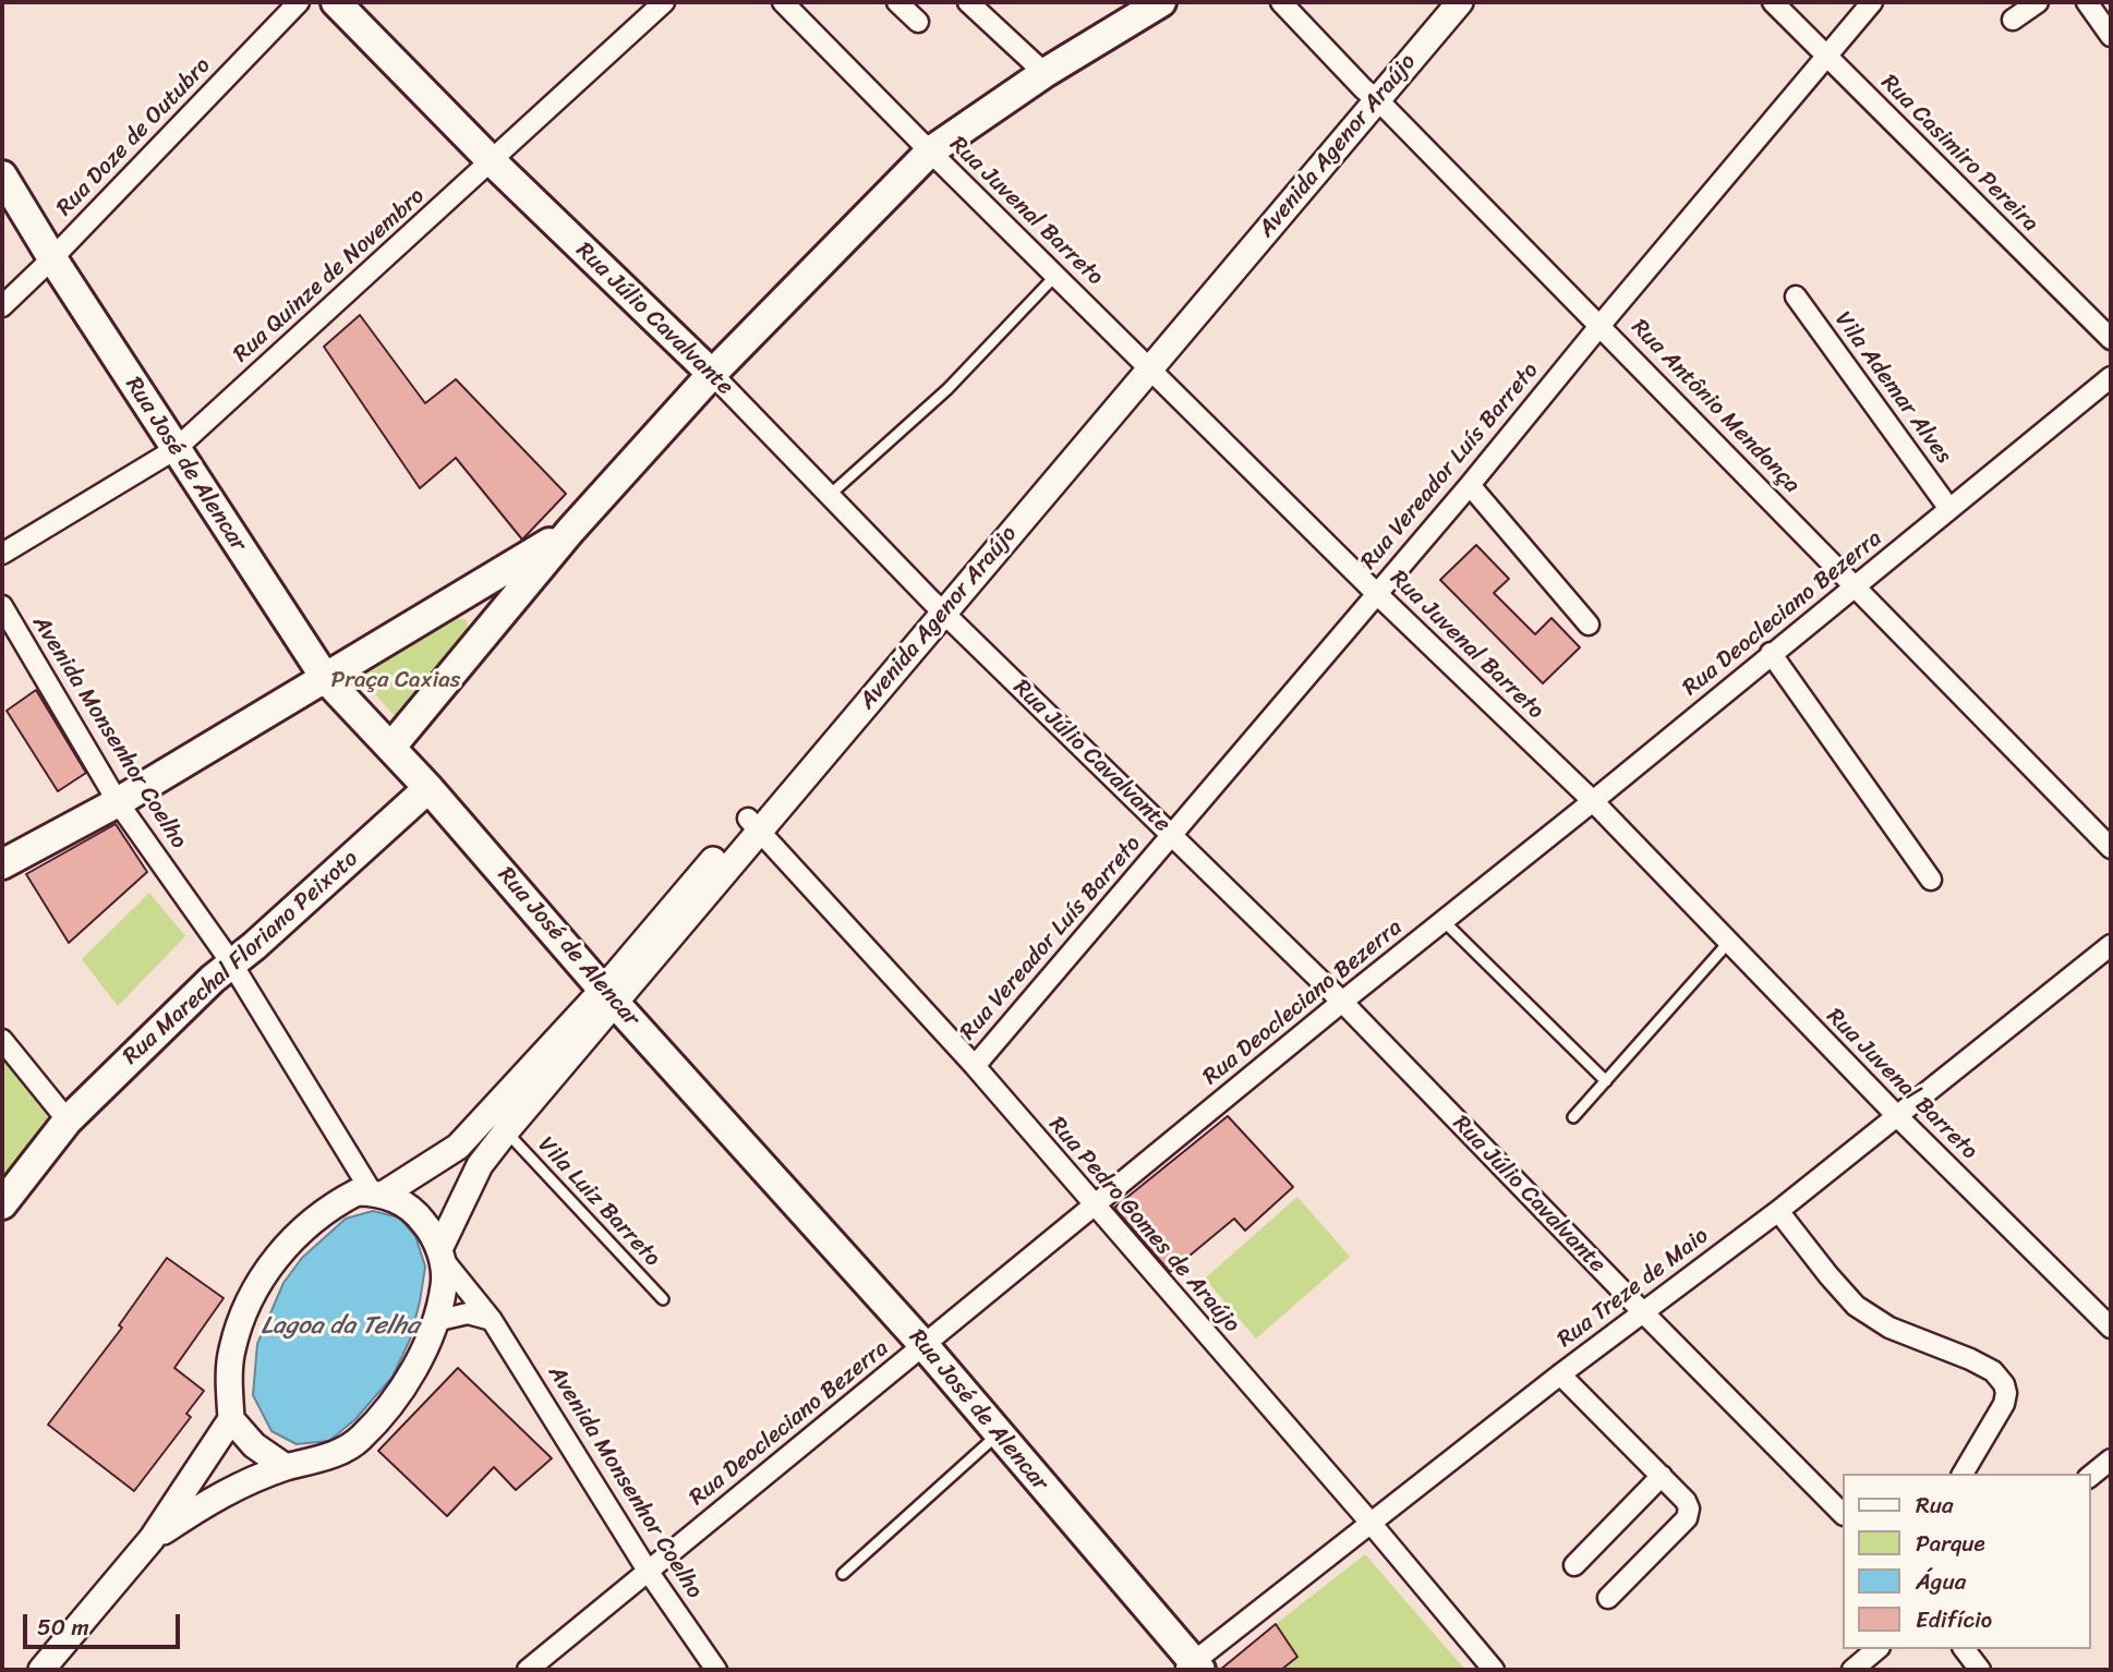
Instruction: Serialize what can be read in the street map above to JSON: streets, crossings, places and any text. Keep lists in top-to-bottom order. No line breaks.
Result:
{"streets":{"main road":["Rua Júlio Cavalvante","Rua José de Alencar","Rua Marechal Floriano Peixoto"],"street":["Rua Doze de Outubro","Avenida Agenor Araújo","Rua Casimiro Pereira","Rua Juvenal Barreto","Rua Quinze de Novembro","Vila Ademar Alves","Rua Antônio Mendonça","Rua Vereador Luís Barreto","Rua Deocleciano Bezerra","Avenida Monsenhor Coelho","Rua Pedro Gomes de Araújo","Rua Treze de Maio"],"lane":["Vila Luiz Barreto"]},"crossings":[["Rua Doze de Outubro","Rua José de Alencar"],["Avenida Agenor Araújo","Rua Juvenal Barreto"],["Avenida Agenor Araújo","Rua Júlio Cavalvante"],["Avenida Agenor Araújo","Rua Antônio Mendonça"],["Avenida Agenor Araújo","Rua José de Alencar"],["Avenida Agenor Araújo","Avenida Monsenhor Coelho"],["Avenida Agenor Araújo","Vila Luiz Barreto"],["Avenida Agenor Araújo","Rua Pedro Gomes de Araújo"],["Rua Casimiro Pereira","Rua Vereador Luís Barreto"],["Rua Juvenal Barreto","Rua Vereador Luís Barreto"],["Rua Juvenal Barreto","Rua Deocleciano Bezerra"],["Rua Juvenal Barreto","Rua Treze de Maio"],["Rua Quinze de Novembro","Rua Júlio Cavalvante"],["Rua Quinze de Novembro","Rua José de Alencar"],["Rua Júlio Cavalvante","Rua Vereador Luís Barreto"],["Rua Júlio Cavalvante","Rua Deocleciano Bezerra"],["Rua Júlio Cavalvante","Rua Treze de Maio"],["Vila Ademar Alves","Rua Deocleciano Bezerra"],["Rua Antônio Mendonça","Rua Vereador Luís Barreto"],["Rua Antônio Mendonça","Rua Deocleciano Bezerra"],["Rua José de Alencar","Rua Deocleciano Bezerra"],["Rua José de Alencar","Rua Marechal Floriano Peixoto"],["Rua José de Alencar","Rua Treze de Maio"],["Rua Vereador Luís Barreto","Rua Pedro Gomes de Araújo"],["Rua Deocleciano Bezerra","Avenida Monsenhor Coelho"],["Rua Deocleciano Bezerra","Rua Pedro Gomes de Araújo"],["Avenida Monsenhor Coelho","Rua Marechal Floriano Peixoto"],["Rua Pedro Gomes de Araújo","Rua Treze de Maio"]],"water":["Lagoa da Telha"],"parks":["Praça Caxias"],"legend":["Rua","Parque","Água","Edifício"],"scale_bar":"50 m"}
